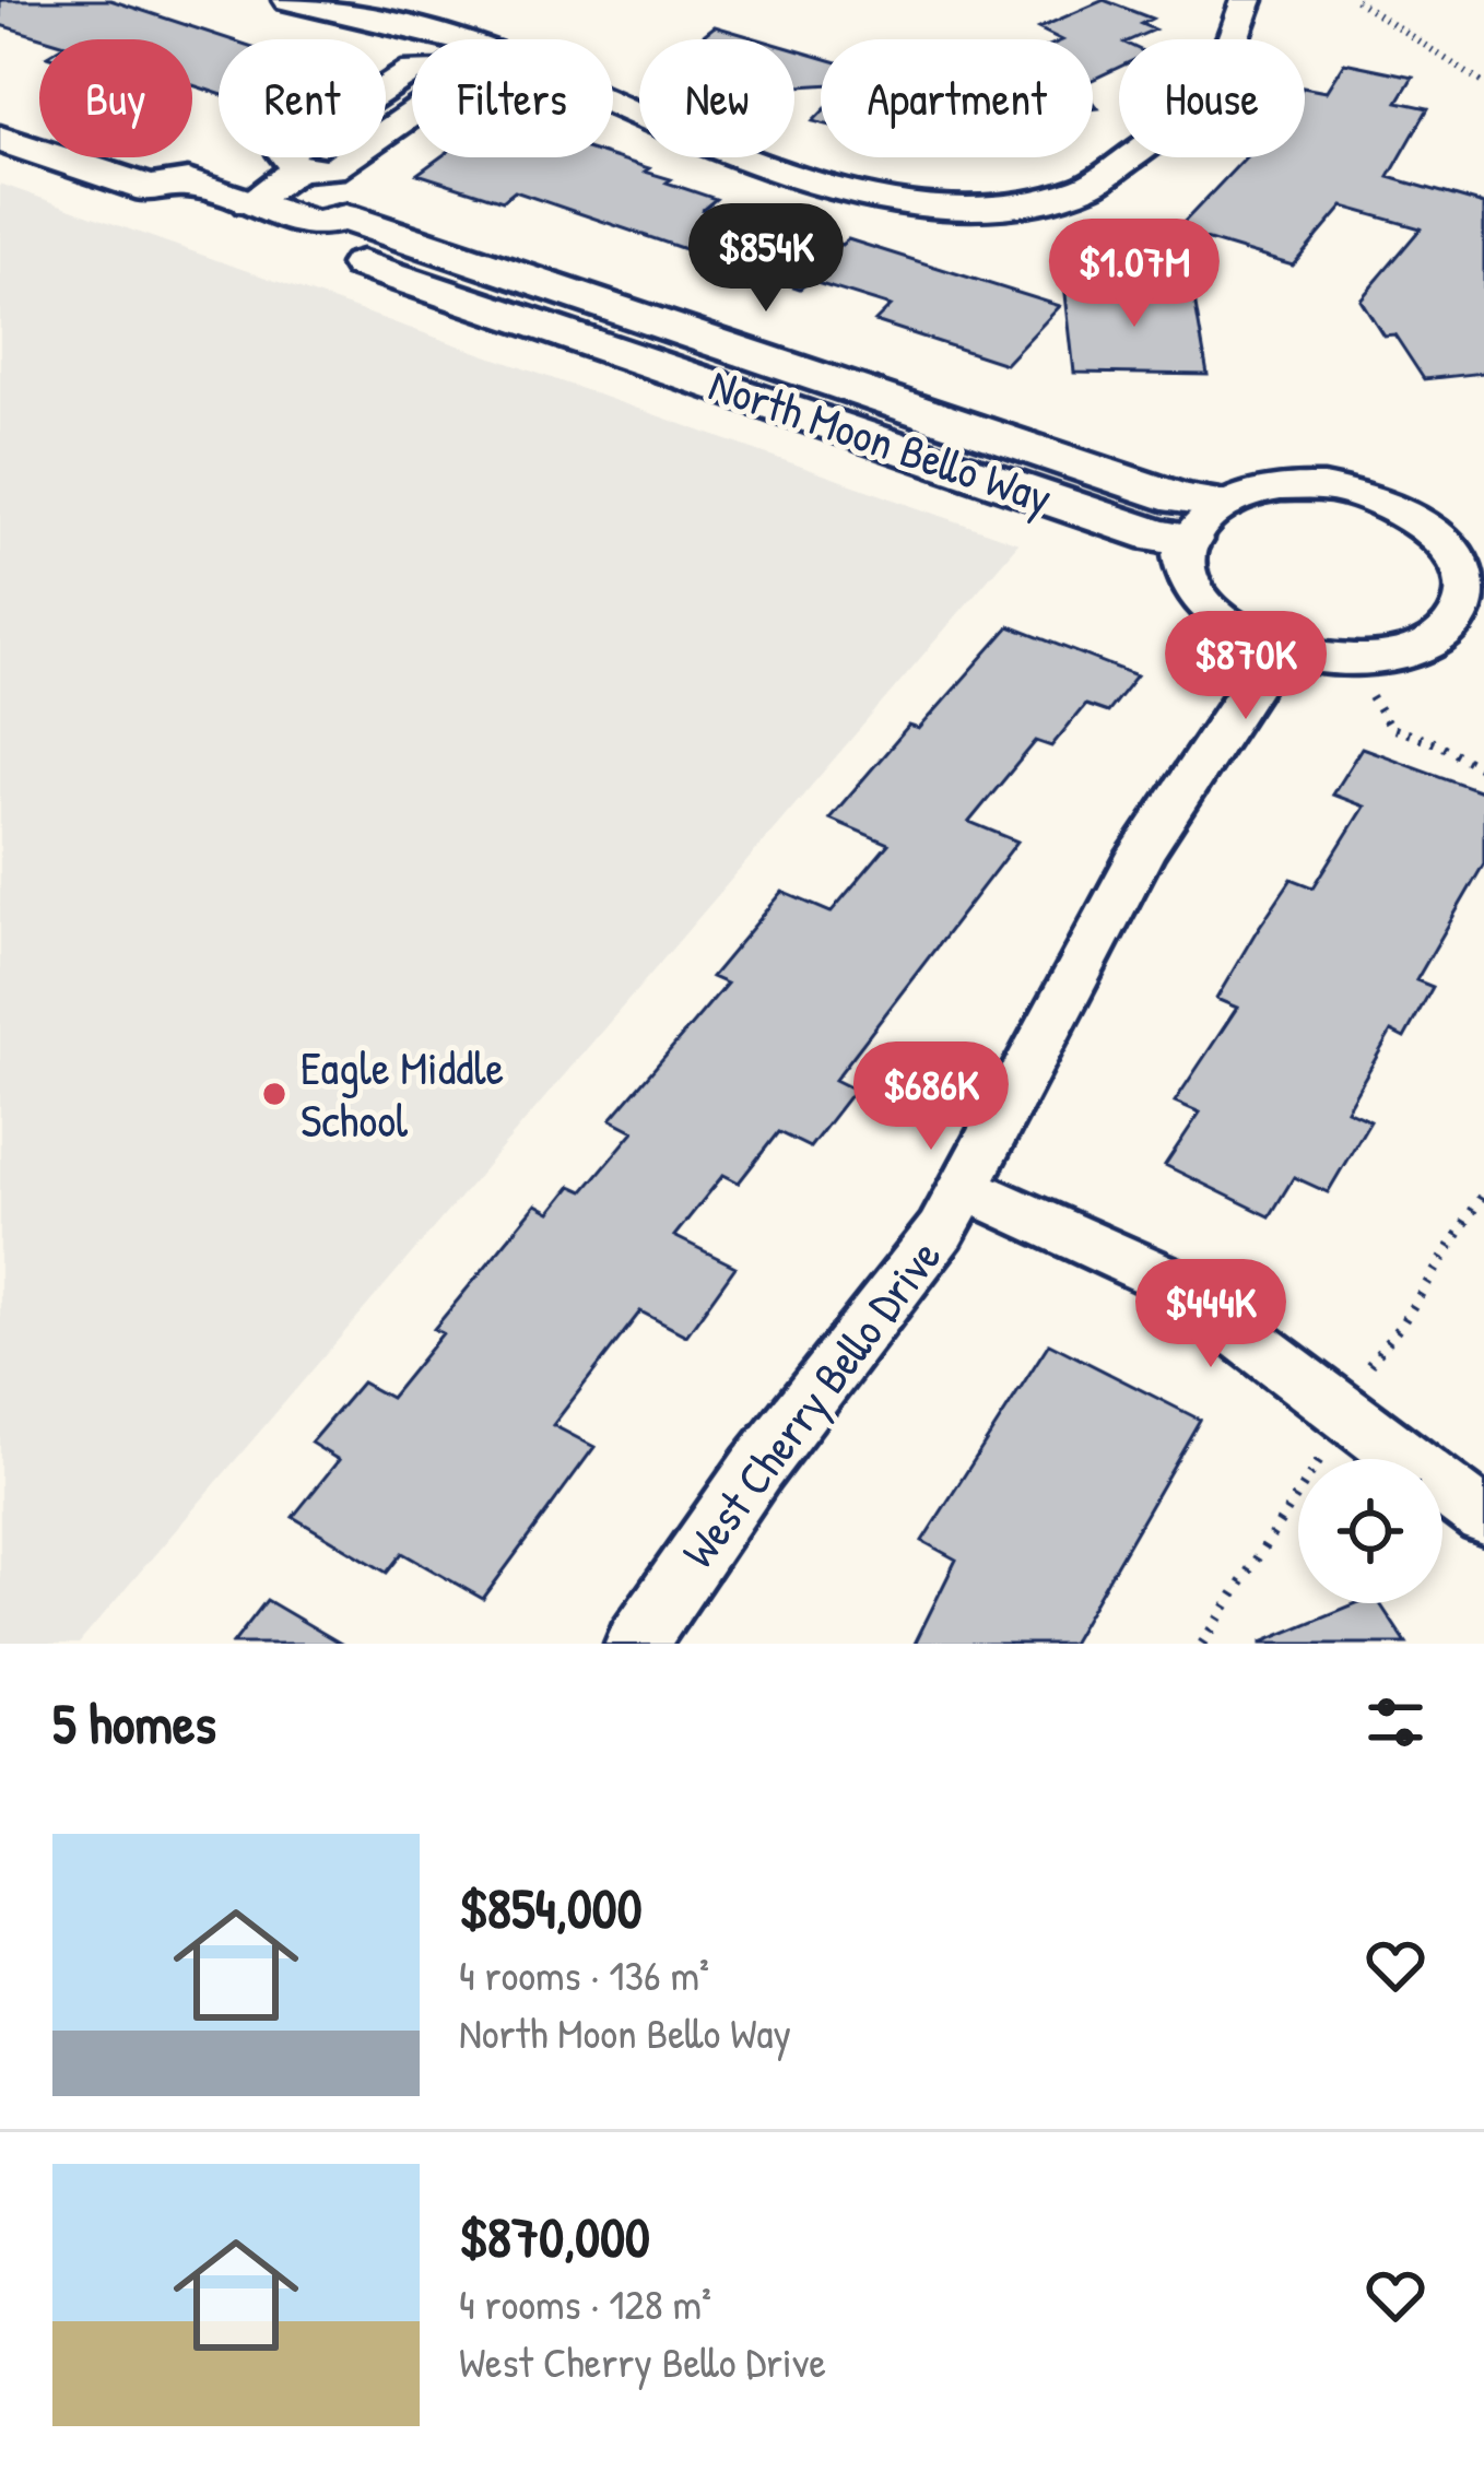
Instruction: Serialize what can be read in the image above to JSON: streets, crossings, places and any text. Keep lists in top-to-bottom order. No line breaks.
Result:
{"streets":{"street":["North Moon Bello Way","West Cherry Bello Drive"]},"crossings":[["North Moon Bello Way","West Cherry Bello Drive"]],"places":["Eagle Middle School"],"page":{"chip":["Buy","Rent","Filters","New","Apartment","House"],"price":["$854K","$1.07M","$870K","$686K","$444K"],"heading":"5 homes","list":[{"name":"$854,000","note":"4 rooms · 136 m² · North Moon Bello Way"},{"name":"$870,000","note":"4 rooms · 128 m² · West Cherry Bello Drive"}]}}
